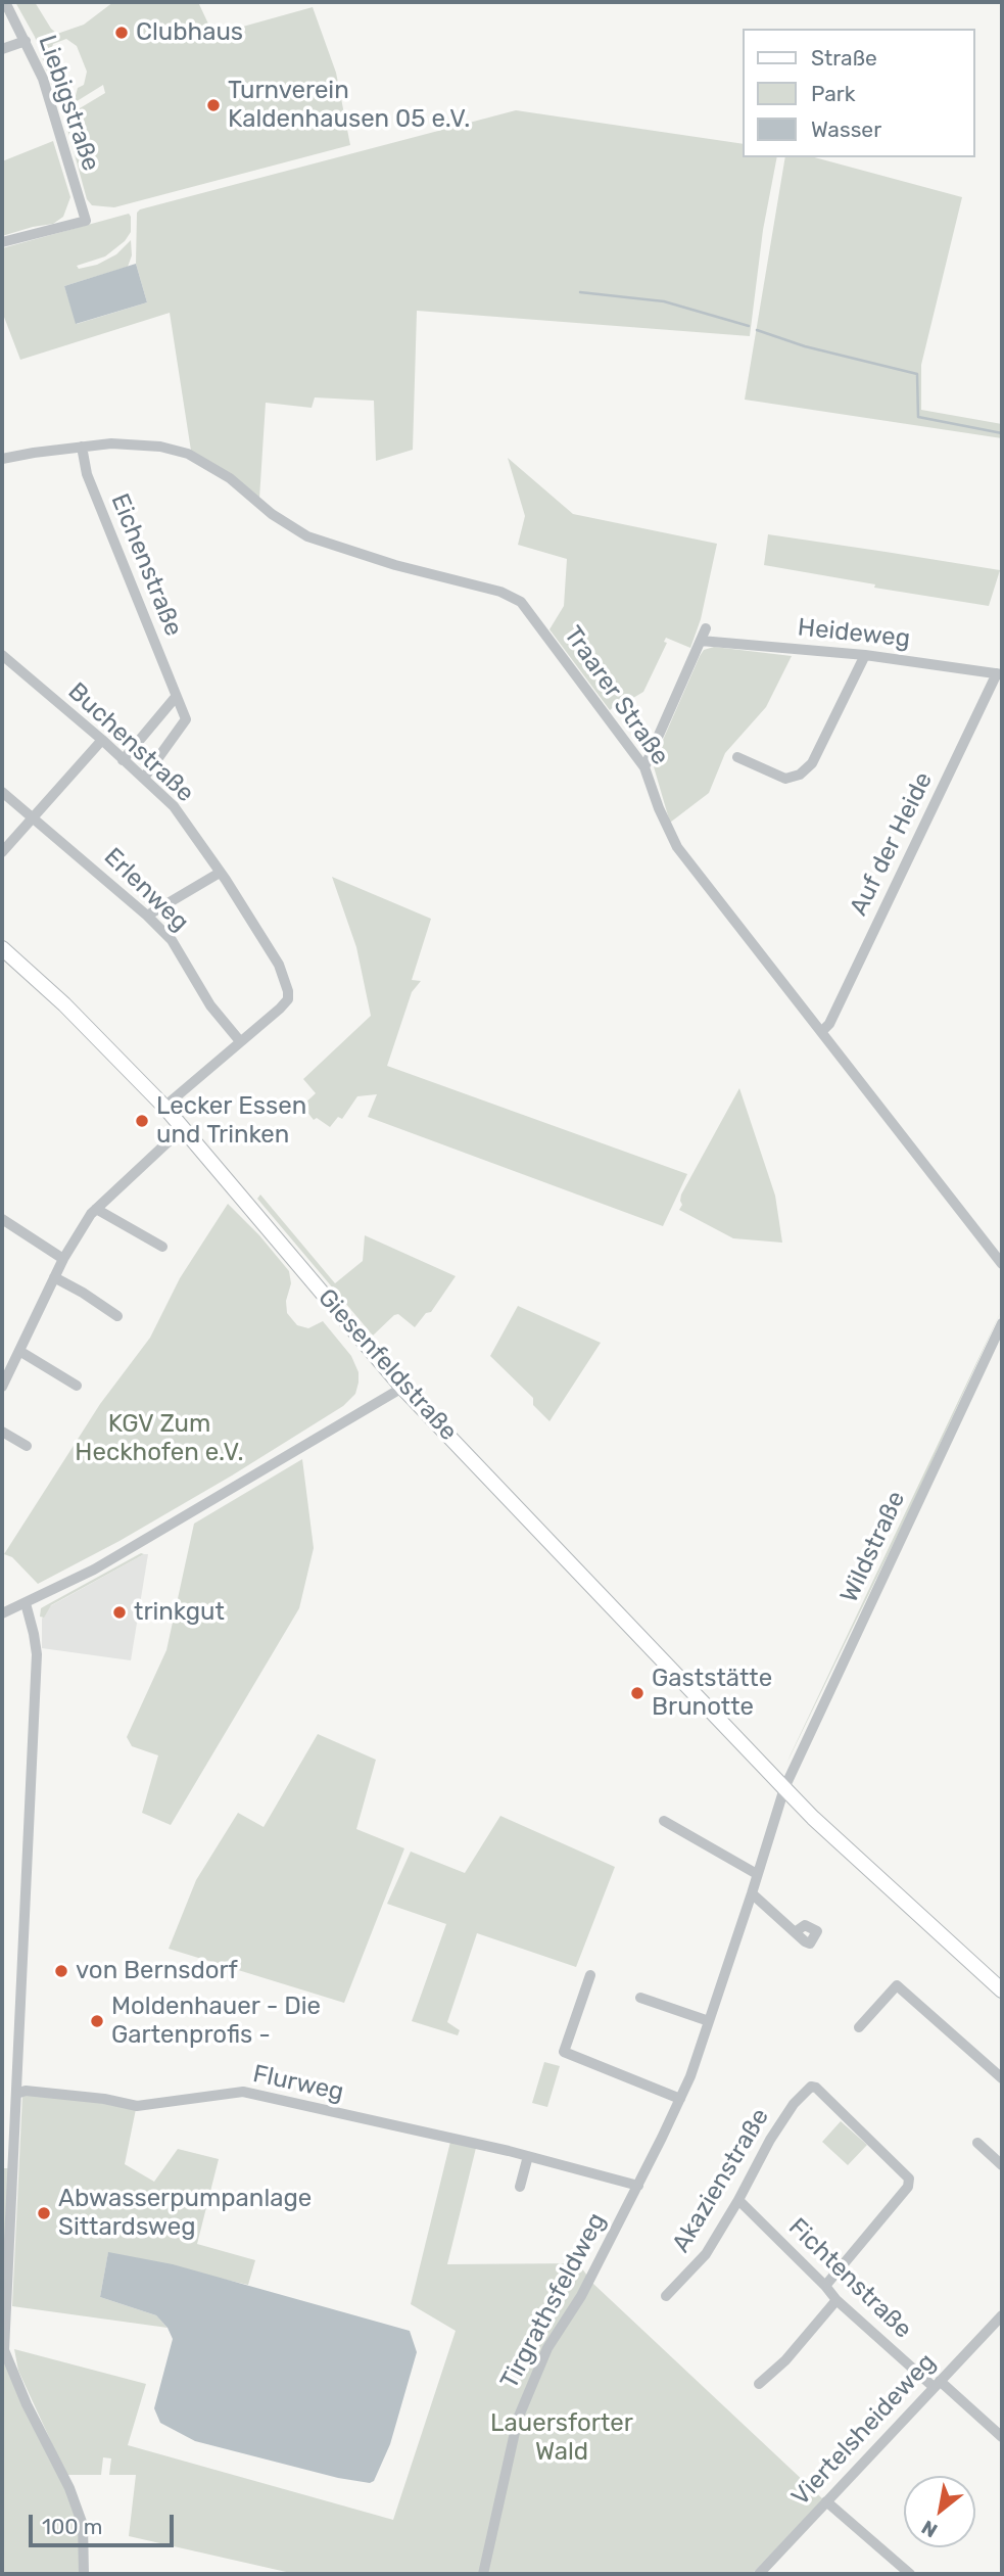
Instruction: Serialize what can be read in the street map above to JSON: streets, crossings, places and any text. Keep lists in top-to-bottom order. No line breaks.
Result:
{"streets":{"main road":["Giesenfeldstraße"],"street":["Liebigstraße","Eichenstraße","Heideweg","Traarer Straße","Buchenstraße","Auf der Heide","Erlenweg","Wildstraße","Flurweg","Akazienstraße","Fichtenstraße","Tirgrathsfeldweg","Viertelsheideweg"]},"crossings":[["Eichenstraße","Traarer Straße"],["Eichenstraße","Buchenstraße"],["Heideweg","Auf der Heide"],["Traarer Straße","Auf der Heide"],["Buchenstraße","Erlenweg"],["Buchenstraße","Giesenfeldstraße"],["Giesenfeldstraße","Wildstraße"],["Giesenfeldstraße","Tirgrathsfeldweg"],["Wildstraße","Tirgrathsfeldweg"],["Flurweg","Tirgrathsfeldweg"],["Akazienstraße","Fichtenstraße"],["Fichtenstraße","Viertelsheideweg"]],"parks":["KGV Zum Heckhofen e.V.","Lauersforter Wald"],"places":["Clubhaus","Turnverein Kaldenhausen 05 e.V.","Lecker Essen und Trinken","trinkgut","Gaststätte Brunotte","von Bernsdorf","Moldenhauer - Die Gartenprofis -","Abwasserpumpanlage Sittardsweg"],"legend":["Straße","Park","Wasser"],"scale_bar":"100 m","north":"bottom left"}
